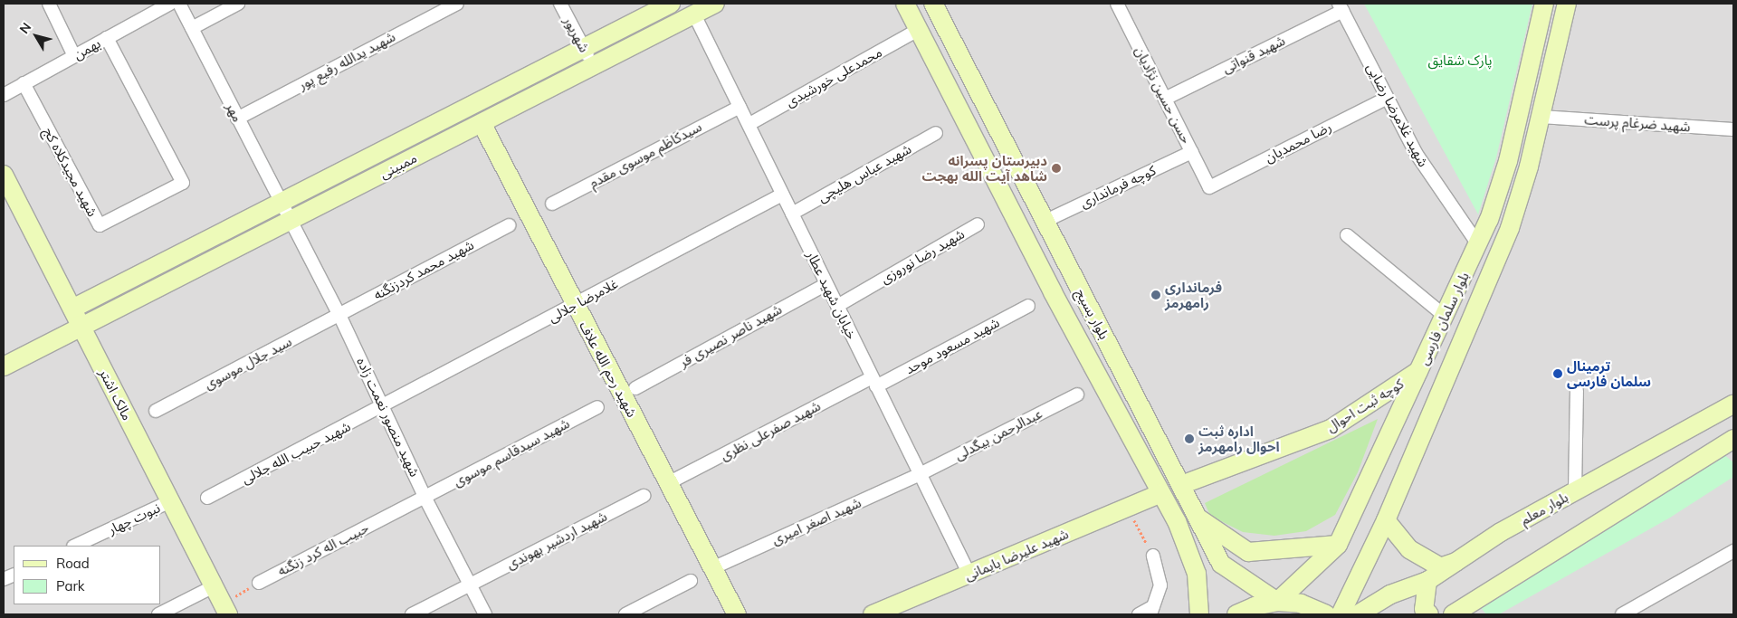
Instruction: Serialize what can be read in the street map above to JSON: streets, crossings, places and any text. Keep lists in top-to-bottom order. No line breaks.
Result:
{"streets":{"main road":["ممبینی","بلوار بسیج","بلوار سلمان فارسی","شهید رحم الله علاف","مالک اشتر","کوچه ثبت احوال","بلوار معلم","شهید علیرضا بایمانی"],"street":["شهریور","بهمن","شهید قنواتی","شهید یدالله رفیع پور","محمدعلی خورشیدی","حسن حسین نژادیان","مهر","شهید غلامرضا رضایی","شهید ضرغام پرست","رضا محمدیان","سیدکاظم موسوی مقدم","شهید مجیدکلاه کج","شهید عباس هلیچی","کوچه فرمانداری","شهید رضا نوروزی","شهید محمد کردزنگنه","خیابان شهید عطار","غلامرضا جلالی","شهید ناصر نصیری فر","شهید مسعود موحد","سید جلال موسوی","شهید منصور نعمت زاده","شهید صفرعلی نظری","عبدالرحمن بیگدلی","شهید حبیب الله جلالی","شهید سیدقاسم موسوی","نبوت چهار","شهید اصغر امیری","شهید اردشیر بهوندی","حبیب اله کرد زنگنه"]},"crossings":[["شهریور","ممبینی"],["بهمن","شهید مجیدکلاه کج"],["شهید قنواتی","حسن حسین نژادیان"],["شهید قنواتی","شهید غلامرضا رضایی"],["شهید یدالله رفیع پور","مهر"],["محمدعلی خورشیدی","خیابان شهید عطار"],["محمدعلی خورشیدی","بلوار بسیج"],["حسن حسین نژادیان","رضا محمدیان"],["حسن حسین نژادیان","کوچه فرمانداری"],["مهر","ممبینی"],["مهر","شهید منصور نعمت زاده"],["شهید غلامرضا رضایی","رضا محمدیان"],["شهید غلامرضا رضایی","بلوار سلمان فارسی"],["شهید ضرغام پرست","بلوار سلمان فارسی"],["سیدکاظم موسوی مقدم","خیابان شهید عطار"],["ممبینی","خیابان شهید عطار"],["ممبینی","شهید رحم الله علاف"],["ممبینی","مالک اشتر"],["ممبینی","شهید منصور نعمت زاده"],["شهید عباس هلیچی","خیابان شهید عطار"],["کوچه فرمانداری","بلوار بسیج"],["شهید رضا نوروزی","خیابان شهید عطار"],["شهید محمد کردزنگنه","سید جلال موسوی"],["شهید محمد کردزنگنه","شهید منصور نعمت زاده"],["خیابان شهید عطار","غلامرضا جلالی"],["خیابان شهید عطار","شهید ناصر نصیری فر"],["خیابان شهید عطار","شهید مسعود موحد"],["خیابان شهید عطار","شهید صفرعلی نظری"],["خیابان شهید عطار","عبدالرحمن بیگدلی"],["خیابان شهید عطار","شهید اصغر امیری"],["خیابان شهید عطار","شهید علیرضا بایمانی"],["غلامرضا جلالی","شهید رحم الله علاف"],["غلامرضا جلالی","شهید منصور نعمت زاده"],["غلامرضا جلالی","شهید حبیب الله جلالی"],["بلوار بسیج","بلوار سلمان فارسی"],["بلوار بسیج","کوچه ثبت احوال"],["بلوار بسیج","شهید علیرضا بایمانی"],["بلوار سلمان فارسی","کوچه ثبت احوال"],["شهید مسعود موحد","شهید صفرعلی نظری"],["سید جلال موسوی","شهید منصور نعمت زاده"],["شهید رحم الله علاف","شهید صفرعلی نظری"],["شهید رحم الله علاف","شهید اصغر امیری"],["مالک اشتر","نبوت چهار"],["شهید منصور نعمت زاده","شهید حبیب الله جلالی"],["شهید منصور نعمت زاده","شهید سیدقاسم موسوی"],["شهید منصور نعمت زاده","شهید اردشیر بهوندی"],["شهید منصور نعمت زاده","حبیب اله کرد زنگنه"],["عبدالرحمن بیگدلی","شهید اصغر امیری"],["شهید سیدقاسم موسوی","حبیب اله کرد زنگنه"]],"parks":["پارک شقایق"],"places":["دبیرستان پسرانه شاهد آیت الله بهجت","فرمانداری رامهرمز","ترمینال سلمان فارسی","اداره ثبت احوال رامهرمز"],"legend":["Road","Park"],"north":"top left"}
